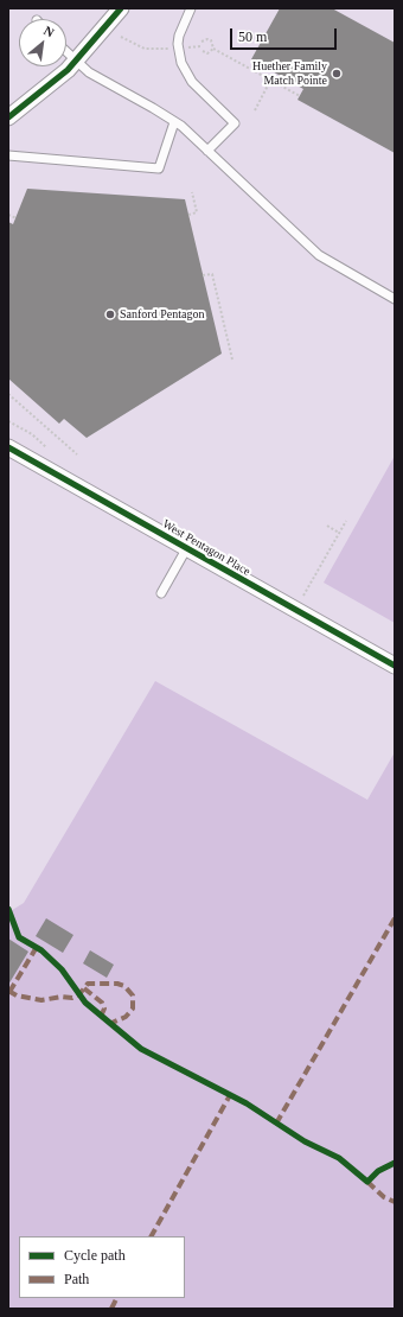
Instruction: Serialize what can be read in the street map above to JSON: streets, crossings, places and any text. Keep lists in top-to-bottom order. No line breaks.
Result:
{"streets":{"street":["West Pentagon Place"]},"places":["Huether Family Match Pointe","Sanford Pentagon"],"legend":["Cycle path","Path"],"scale_bar":"50 m","north":"top right"}
